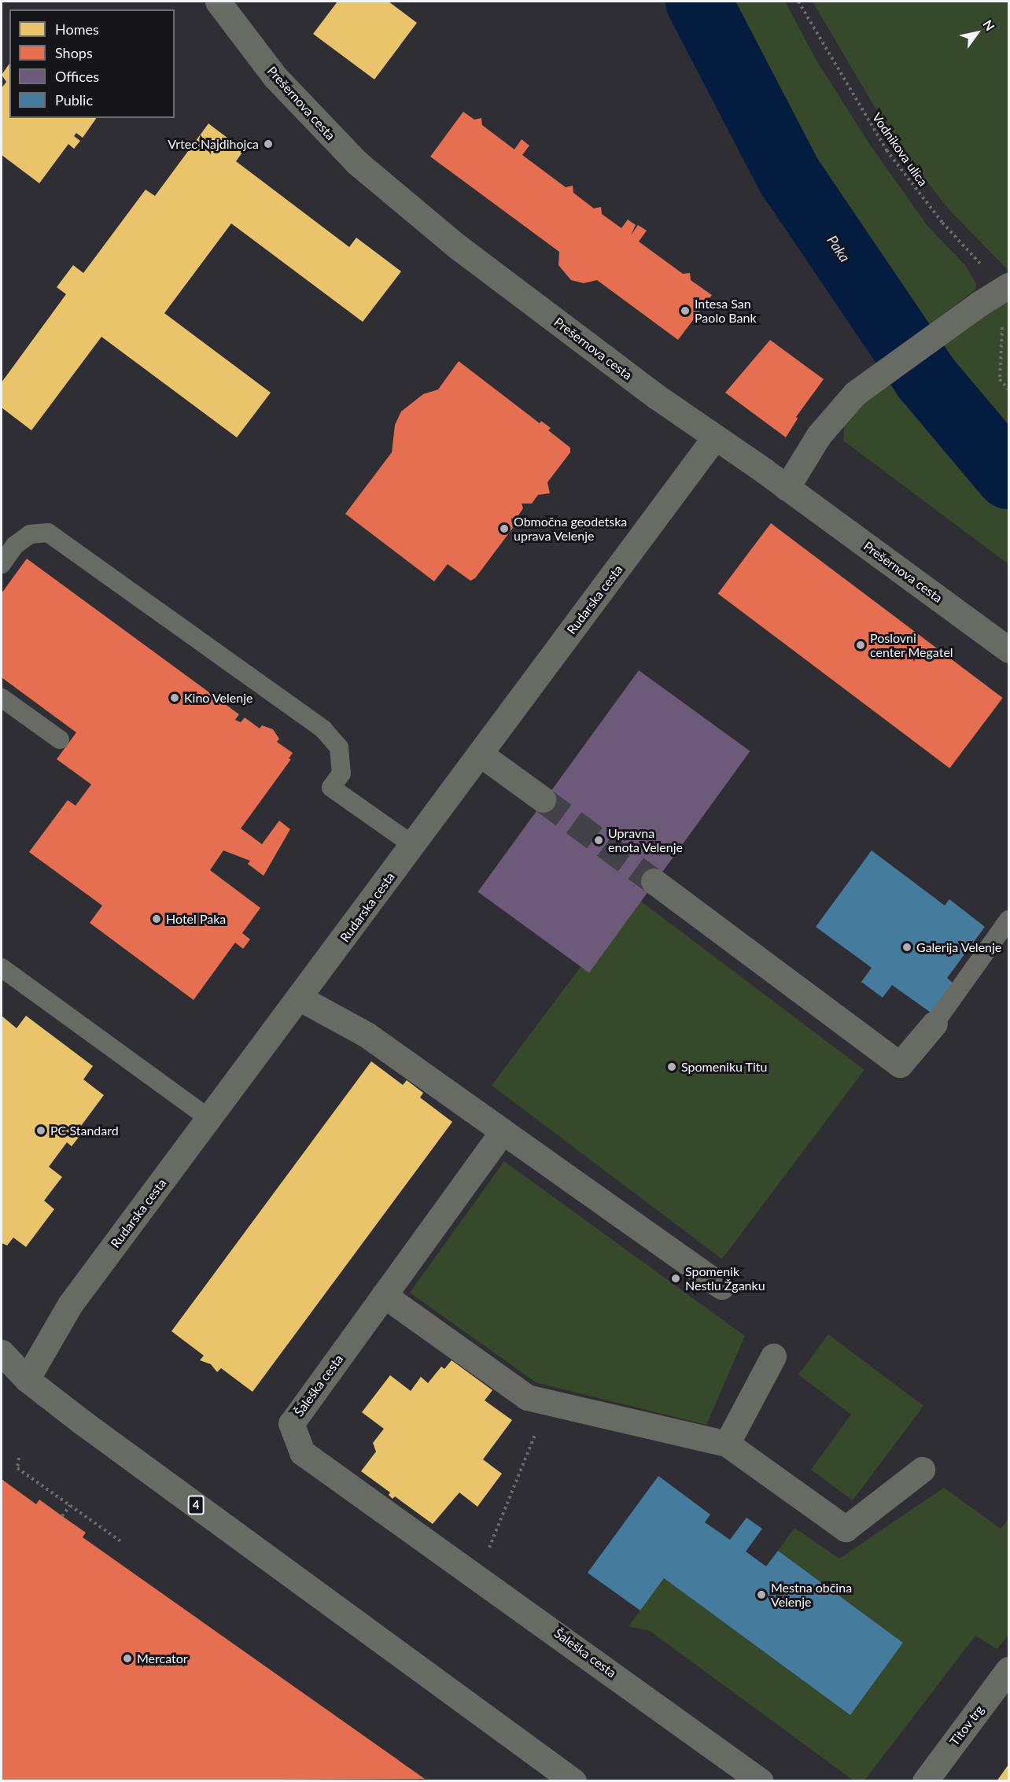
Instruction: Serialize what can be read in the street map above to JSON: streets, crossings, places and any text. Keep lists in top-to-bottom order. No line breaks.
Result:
{"streets":{"main road":["4"],"street":["Prešernova cesta","Rudarska cesta","Šaleška cesta","Titov trg"],"path":["Vodnikova ulica"]},"crossings":[["Prešernova cesta","Rudarska cesta"],["Rudarska cesta","4"]],"water":["Paka"],"places":["Vrtec Najdihojca","Intesa San Paolo Bank","Območna geodetska uprava Velenje","Poslovni center Megatel","Kino Velenje","Upravna enota Velenje","Hotel Paka","Galerija Velenje","Spomeniku Titu","PC Standard","Spomenik Nestlu Žganku","Mestna občina Velenje","Mercator"],"legend":["Homes","Shops","Offices","Public"],"north":"top right"}
